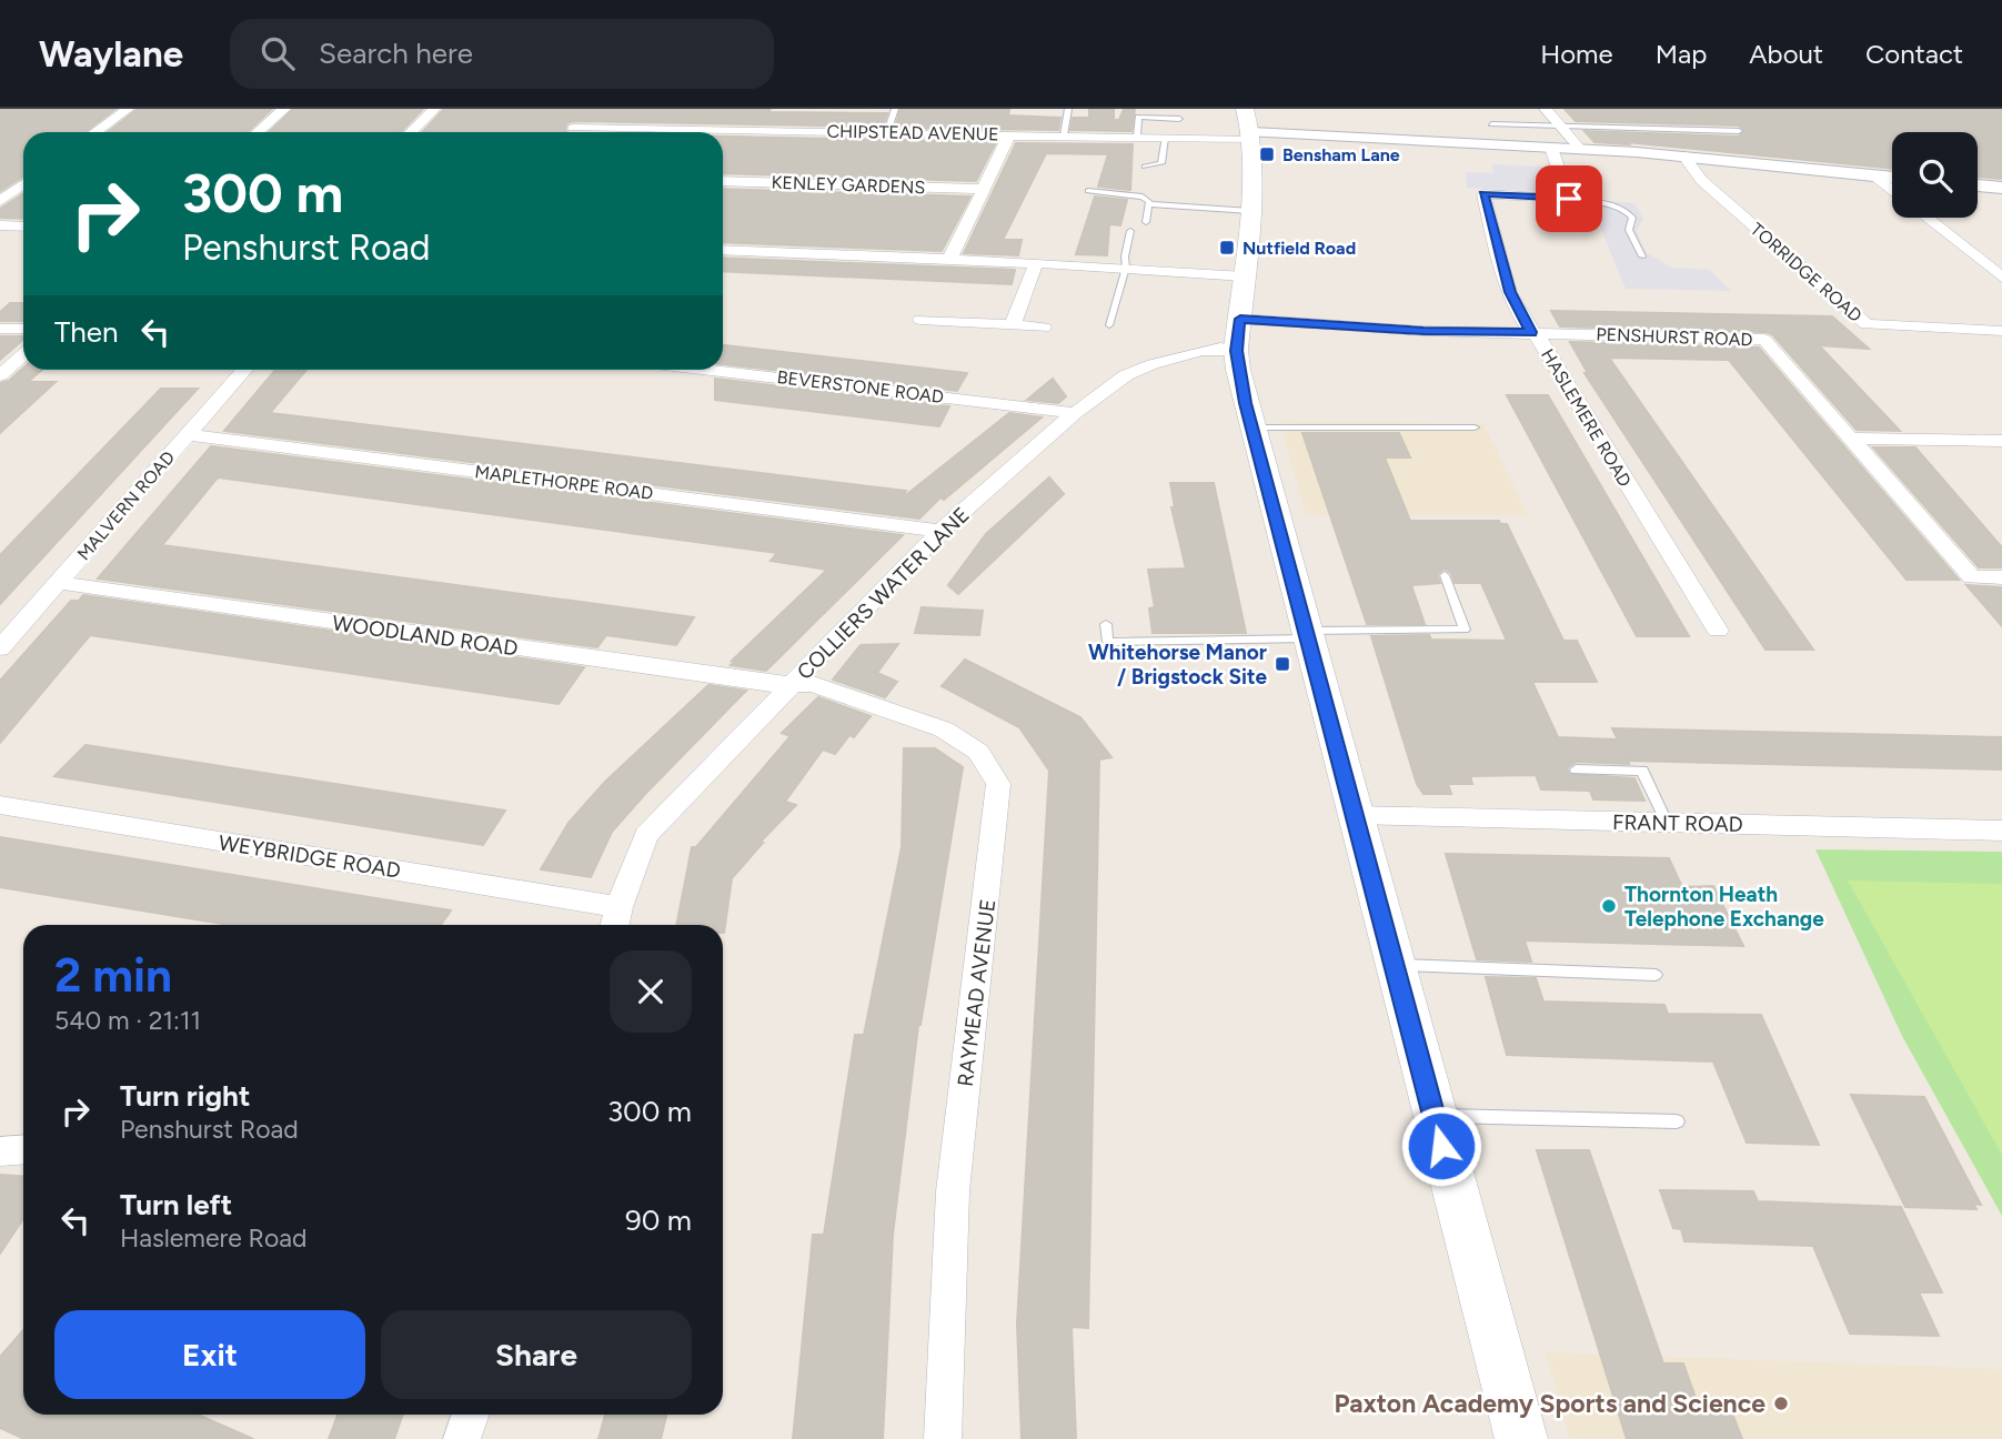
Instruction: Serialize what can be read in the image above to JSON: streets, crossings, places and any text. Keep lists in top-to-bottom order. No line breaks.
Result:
{"streets":{"street":["CHIPSTEAD AVENUE","KENLEY GARDENS","TORRIDGE ROAD","PENSHURST ROAD","BEVERSTONE ROAD","HASLEMERE ROAD","MAPLETHORPE ROAD","MALVERN ROAD","COLLIERS WATER LANE","WOODLAND ROAD","FRANT ROAD","WEYBRIDGE ROAD","RAYMEAD AVENUE"]},"crossings":[["PENSHURST ROAD","HASLEMERE ROAD"],["PENSHURST ROAD","COLLIERS WATER LANE"],["BEVERSTONE ROAD","COLLIERS WATER LANE"],["MAPLETHORPE ROAD","MALVERN ROAD"],["MAPLETHORPE ROAD","COLLIERS WATER LANE"],["MALVERN ROAD","WOODLAND ROAD"],["COLLIERS WATER LANE","WOODLAND ROAD"],["COLLIERS WATER LANE","WEYBRIDGE ROAD"],["COLLIERS WATER LANE","RAYMEAD AVENUE"],["WOODLAND ROAD","RAYMEAD AVENUE"]],"places":{"transit":["Bensham Lane","Nutfield Road","Whitehorse Manor / Brigstock Site"],"other":["Thornton Heath Telephone Exchange","Paxton Academy Sports and Science"]},"page":{"header":"Waylane","search":"Search here","nav":["Home","Map","About","Contact"],"turn":["300 m","Penshurst Road"],"then":"Then","heading":["2 min","540 m · 21:11"],"list":[{"name":"Turn right","note":"Penshurst Road","value":"300 m"},{"name":"Turn left","note":"Haslemere Road","value":"90 m"}],"buttons":["Exit","Share"]}}
